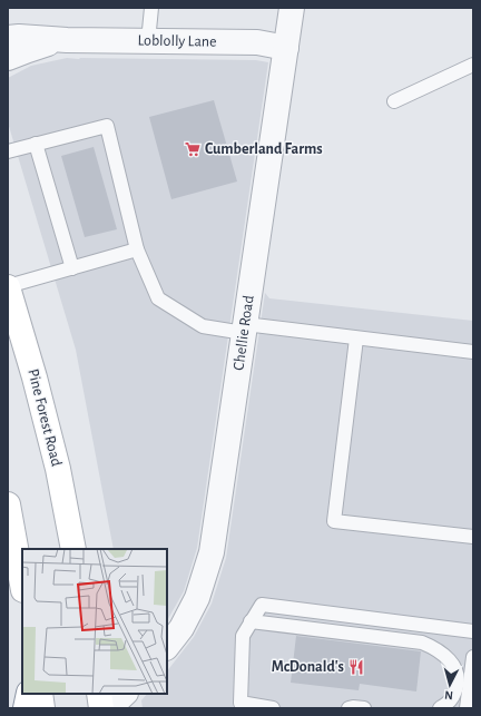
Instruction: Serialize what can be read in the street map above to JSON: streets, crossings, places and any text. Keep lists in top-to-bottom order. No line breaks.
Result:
{"streets":{"main road":["Pine Forest Road"],"street":["Loblolly Lane","Chellie Road"]},"crossings":[["Loblolly Lane","Chellie Road"]],"places":{"supermarket":["Cumberland Farms"],"restaurant":["McDonald's"]},"north":"bottom"}
